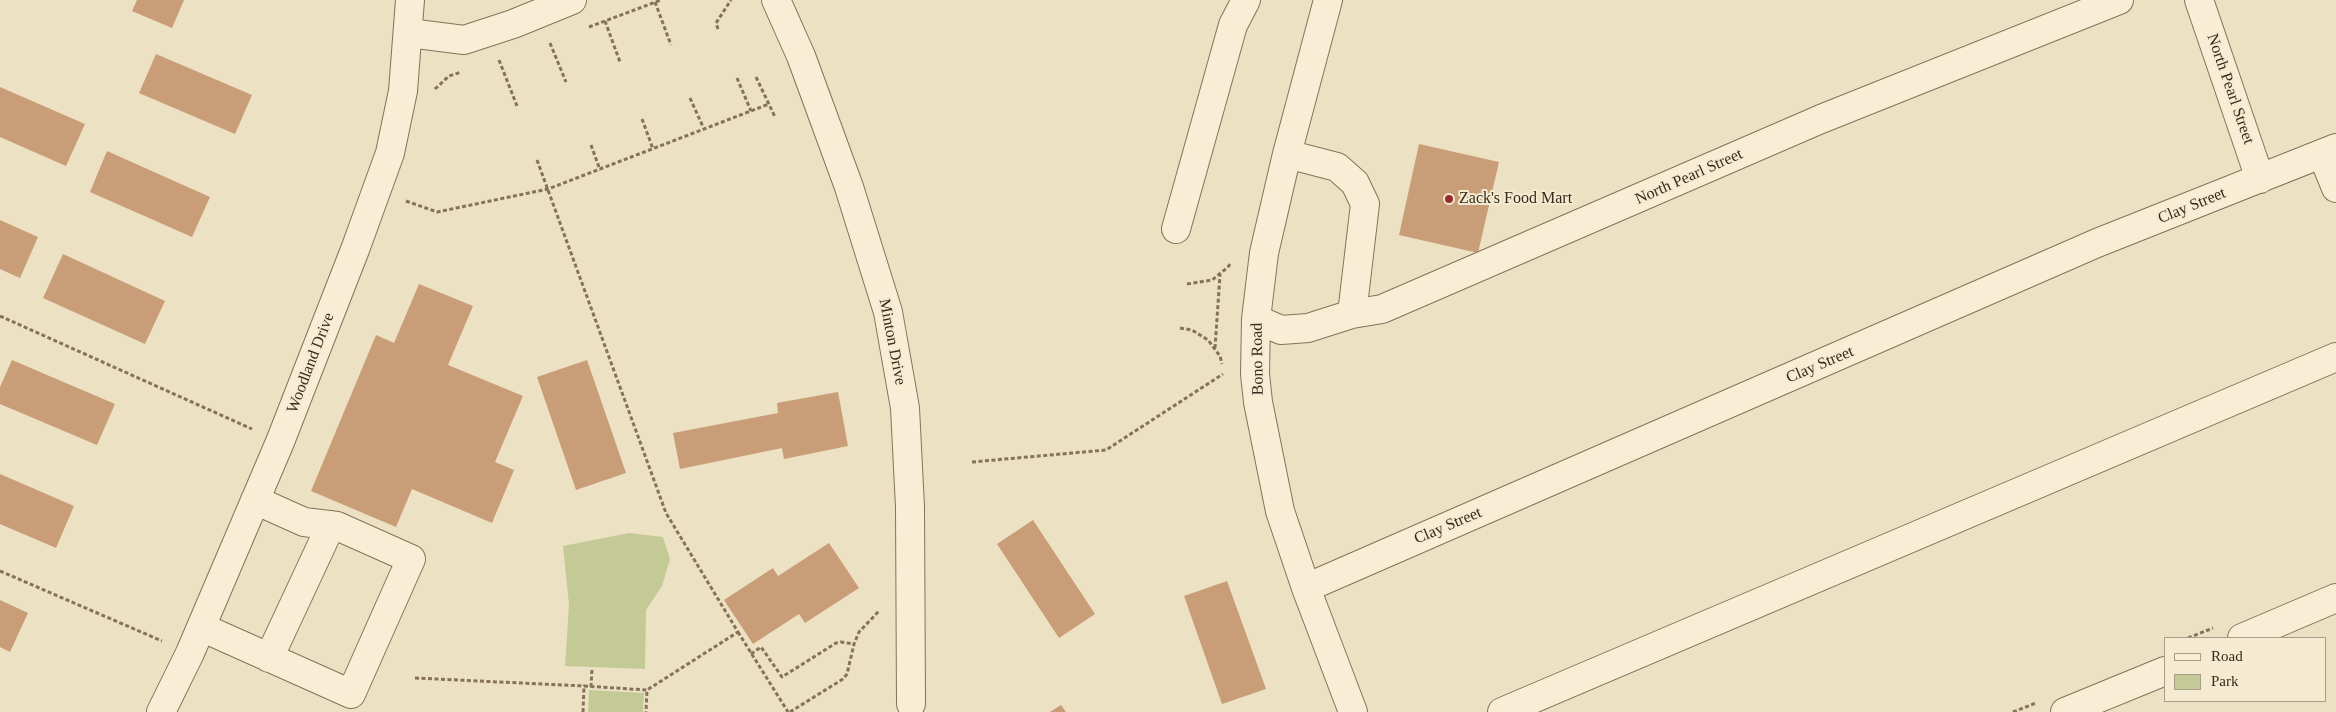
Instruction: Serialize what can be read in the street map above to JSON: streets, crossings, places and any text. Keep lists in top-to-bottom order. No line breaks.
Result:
{"streets":{"street":["North Pearl Street","Clay Street","Minton Drive","Bono Road","Woodland Drive"]},"crossings":[["North Pearl Street","Clay Street"],["North Pearl Street","Bono Road"],["Clay Street","Bono Road"]],"places":["Zack's Food Mart"],"legend":["Road","Park"]}
